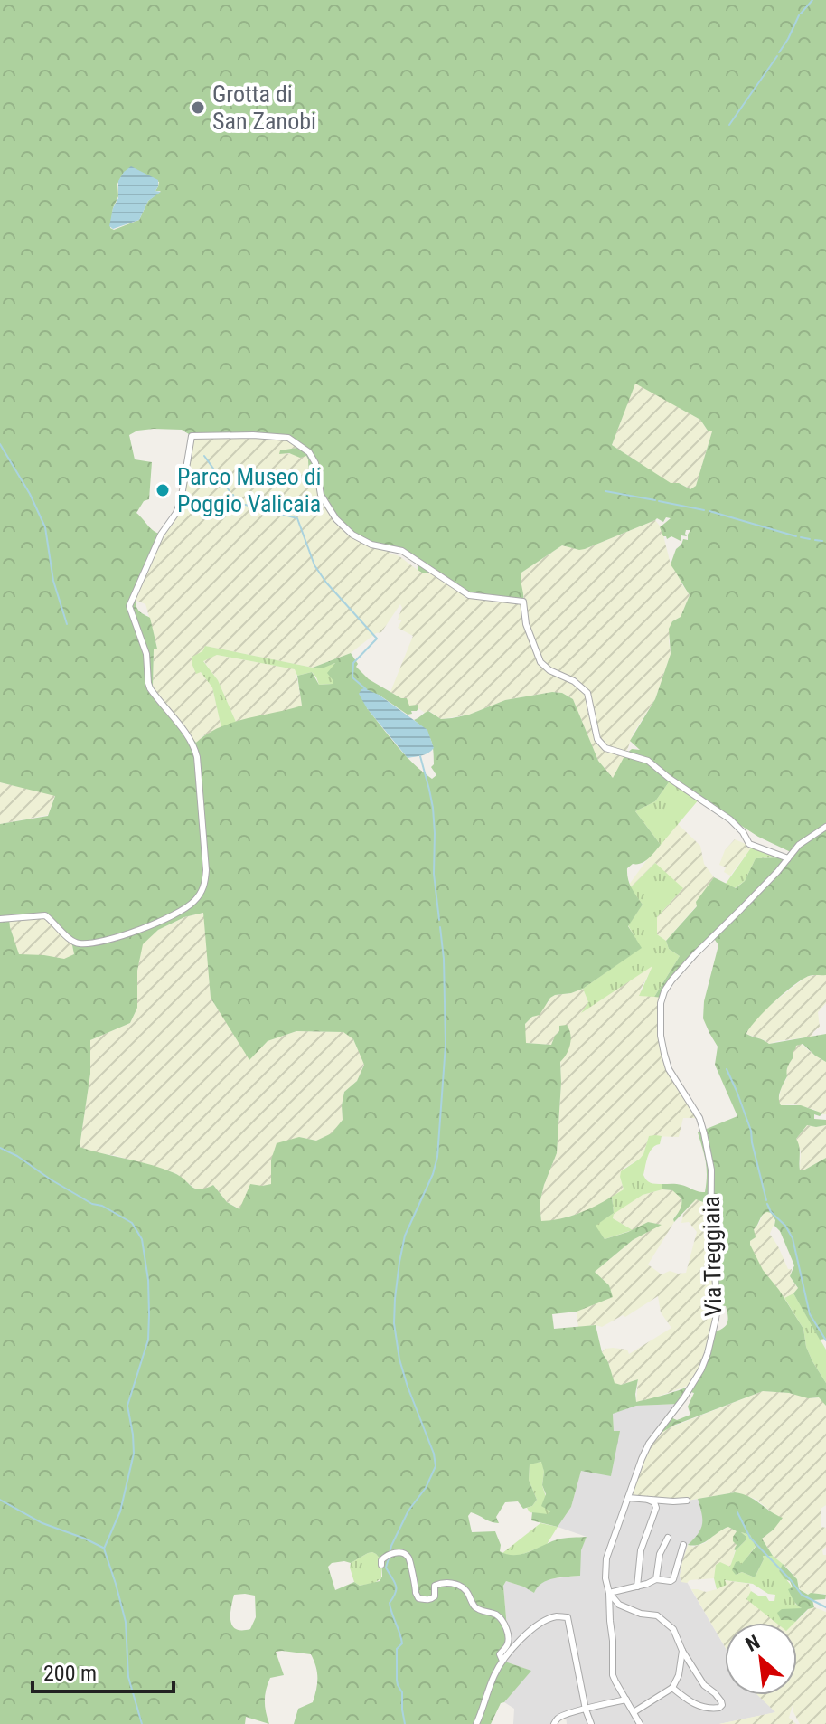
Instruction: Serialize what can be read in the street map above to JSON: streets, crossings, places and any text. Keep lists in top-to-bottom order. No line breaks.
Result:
{"streets":{"street":["Via Treggiaia"]},"places":["Grotta di San Zanobi","Parco Museo di Poggio Valicaia"],"scale_bar":"200 m","north":"top left"}
